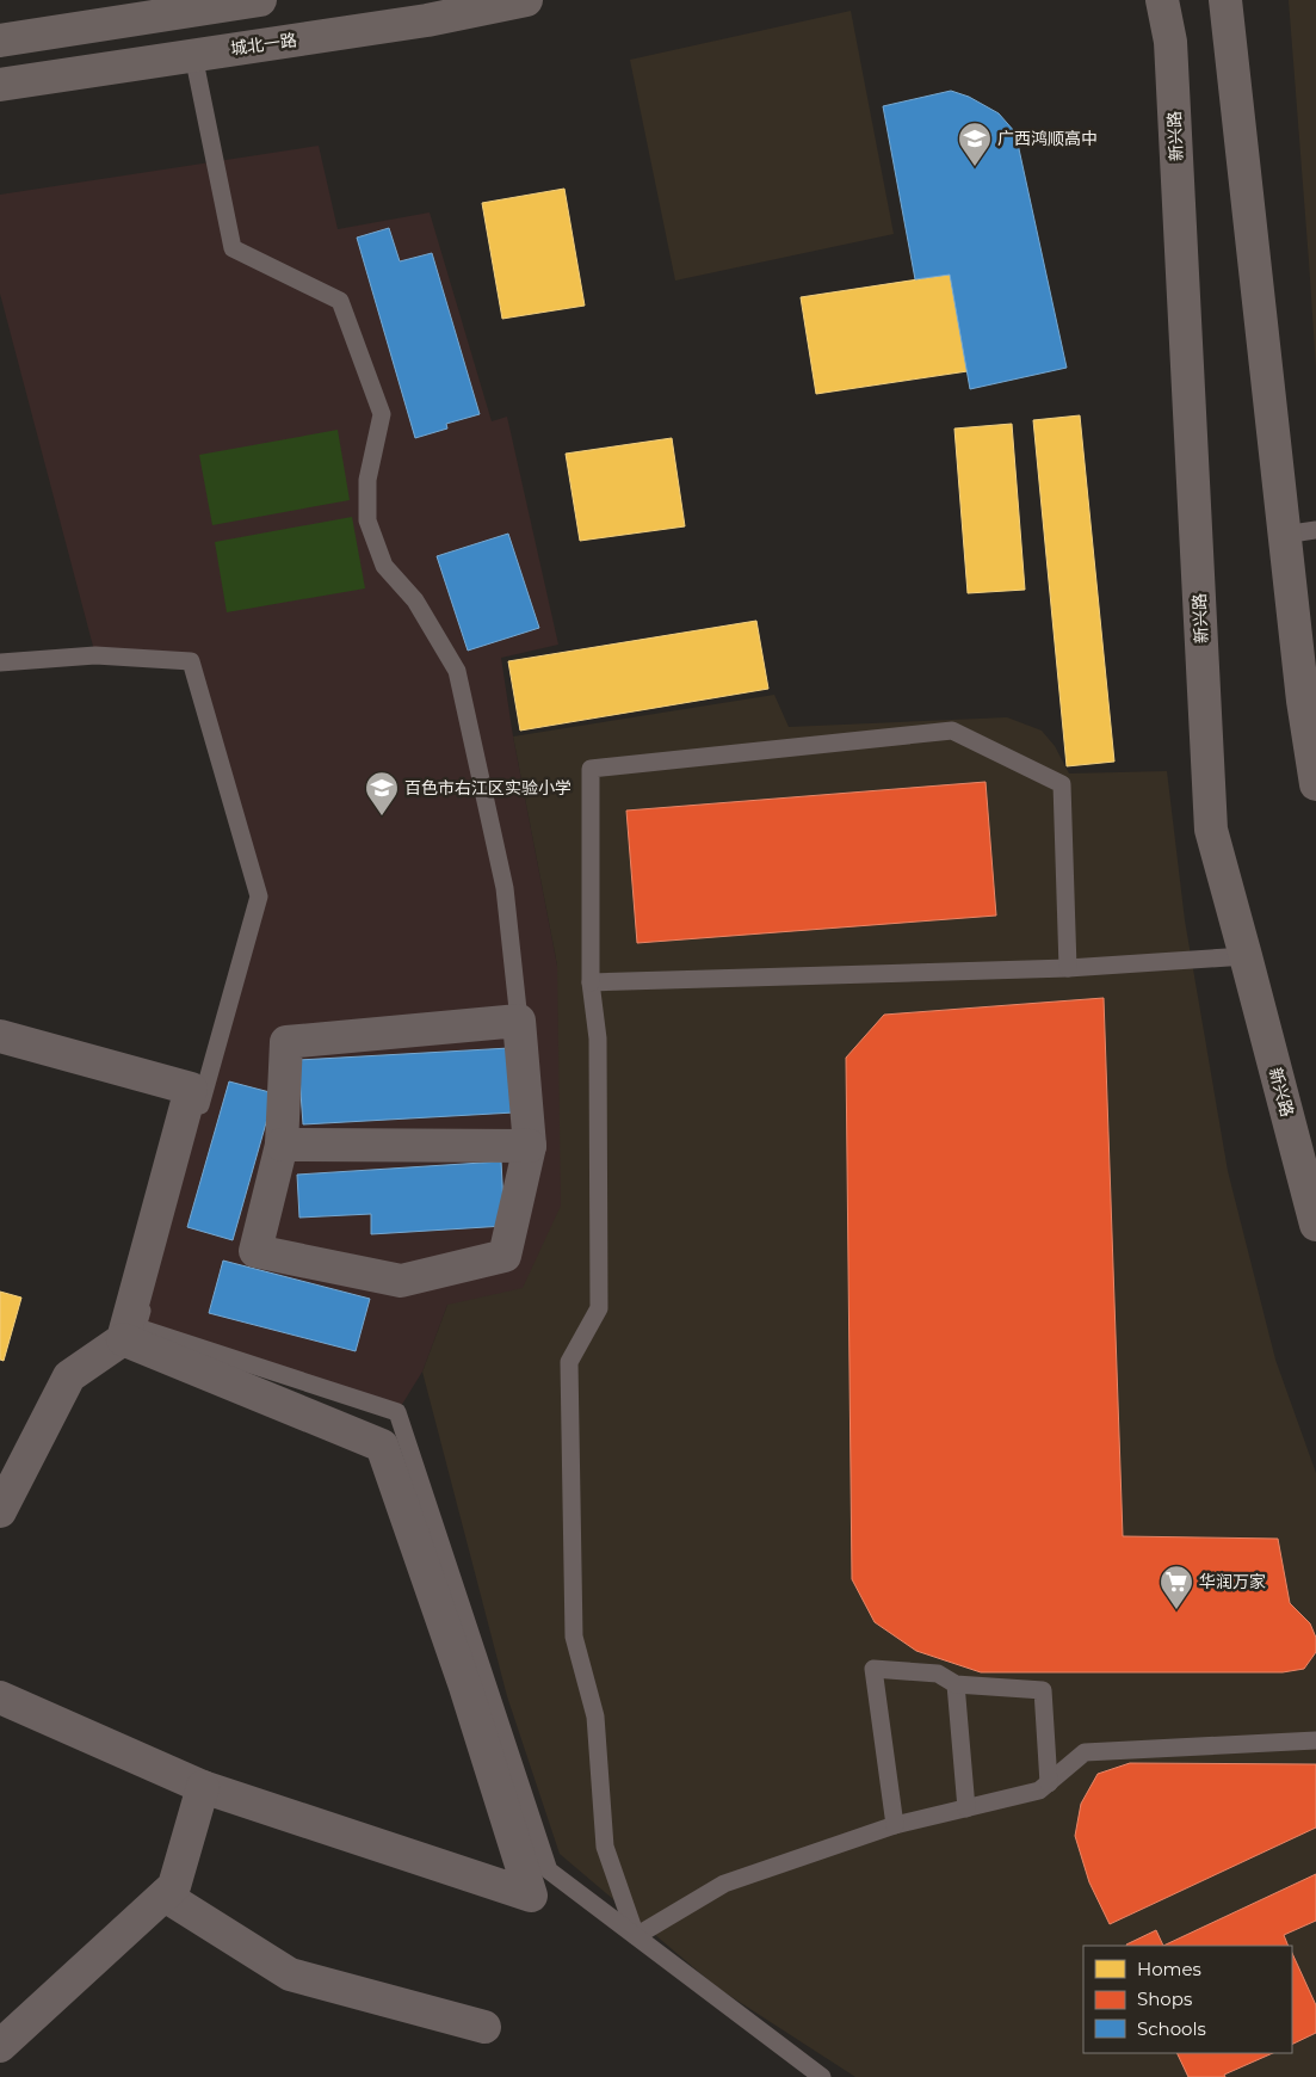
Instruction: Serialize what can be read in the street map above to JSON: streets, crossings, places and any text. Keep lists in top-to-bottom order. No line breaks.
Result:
{"streets":{"main road":["城北一路","新兴路"]},"places":{"school or university":["广西鸿顺高中","百色市右江区实验小学"],"supermarket":["华润万家"]},"legend":["Homes","Shops","Schools"]}
